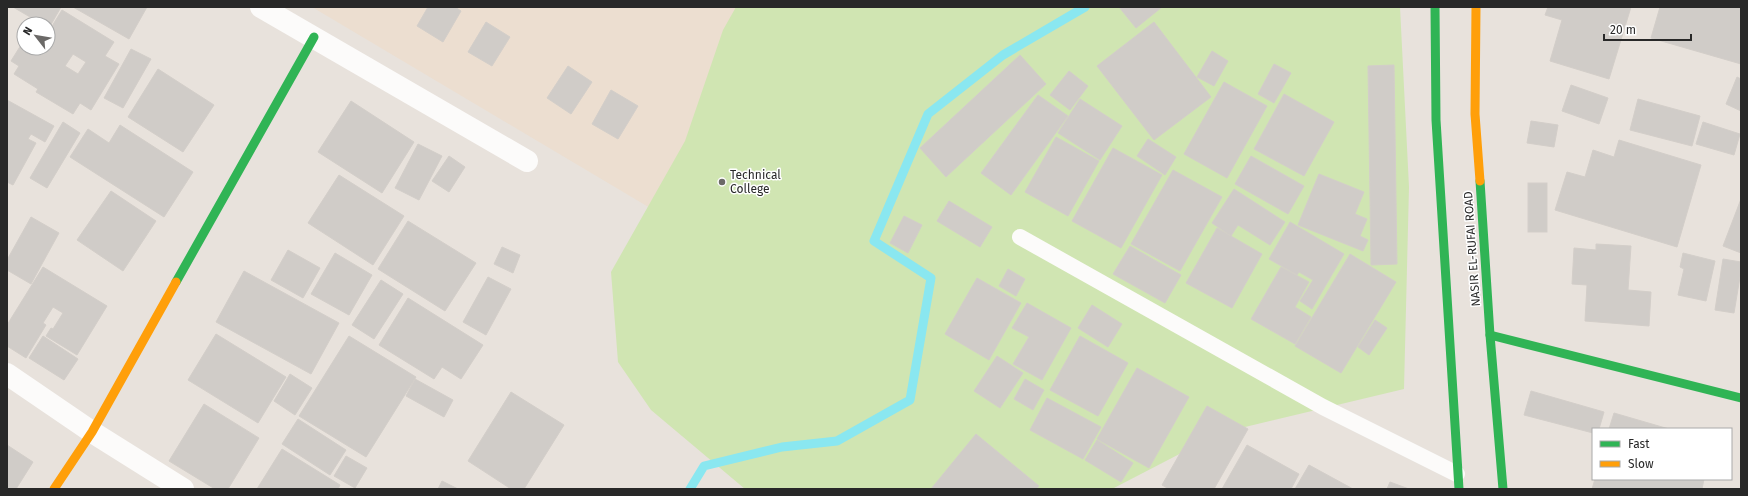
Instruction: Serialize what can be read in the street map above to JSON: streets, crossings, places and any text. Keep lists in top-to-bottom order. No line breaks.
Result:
{"streets":{"main road":["NASIR EL-RUFAI ROAD"]},"places":["Technical College"],"legend":["Fast","Slow"],"scale_bar":"20 m","north":"top left"}
